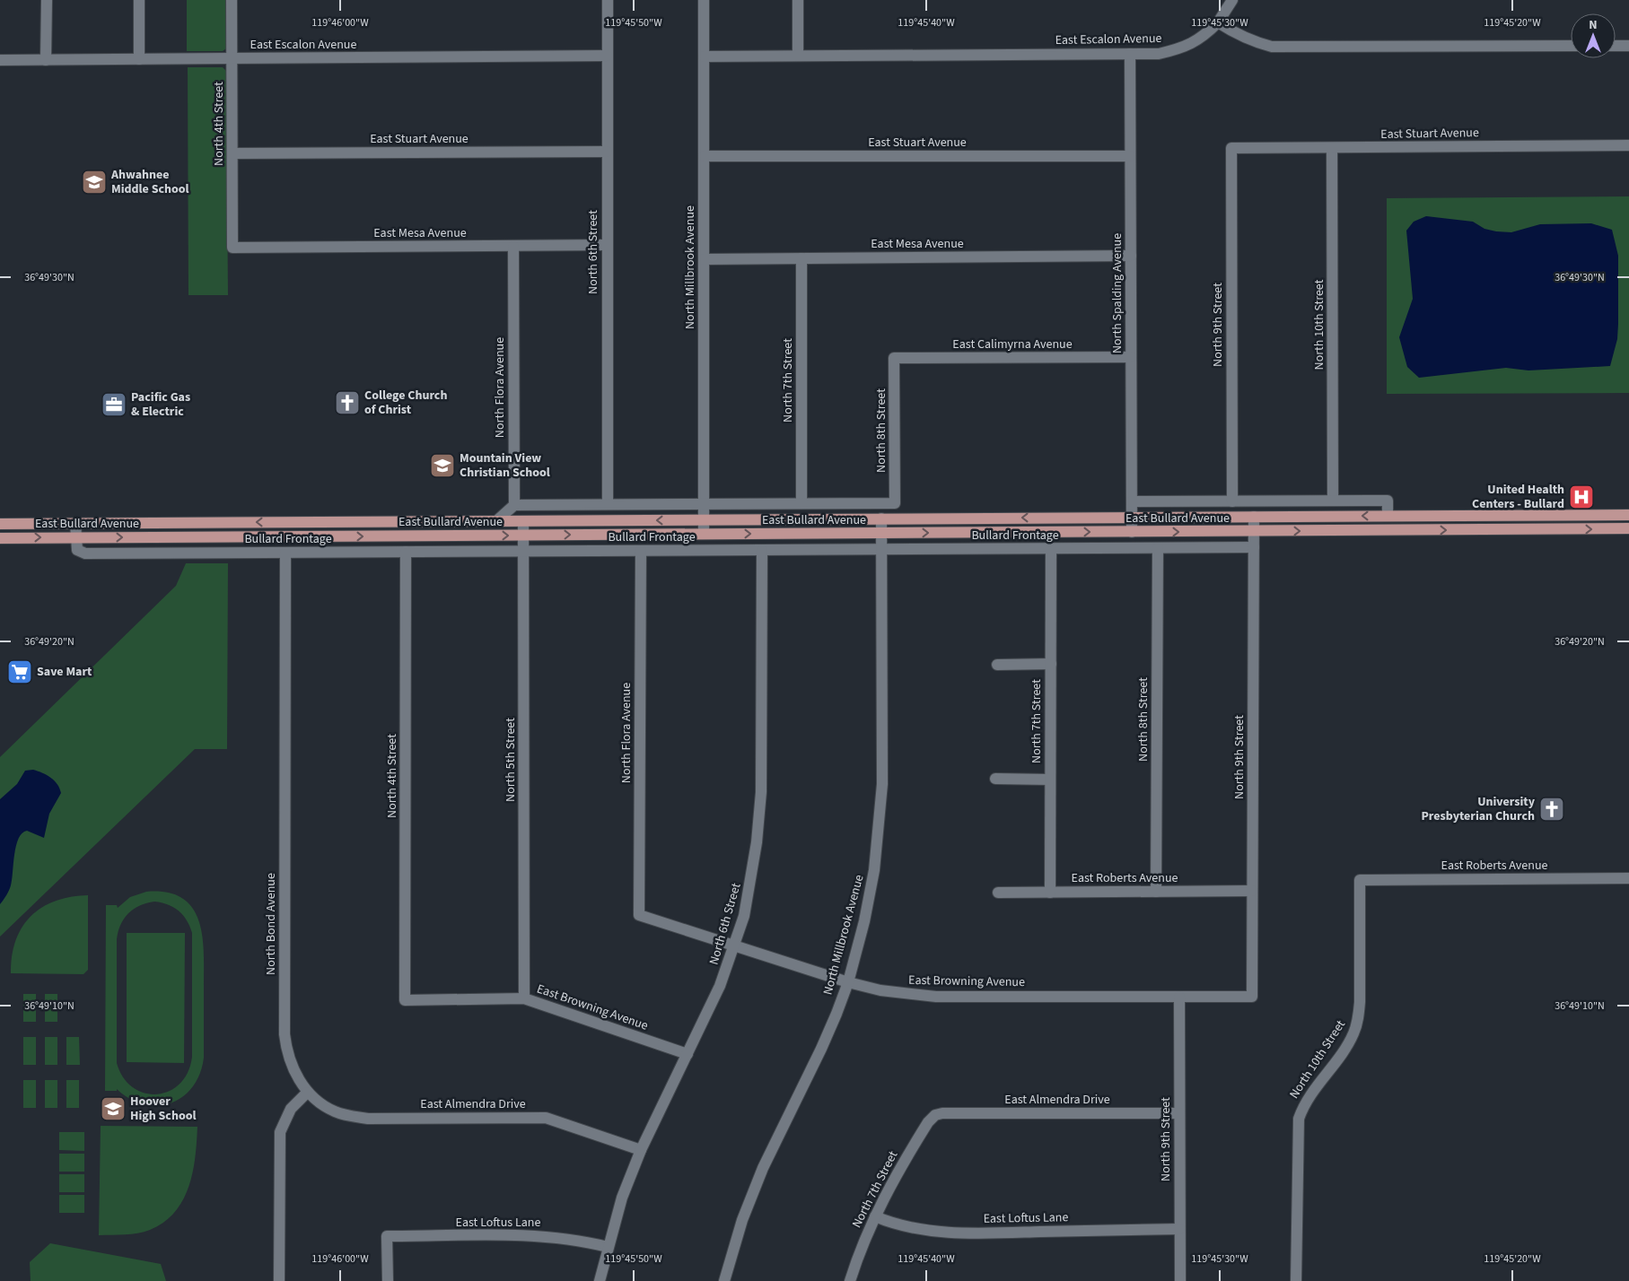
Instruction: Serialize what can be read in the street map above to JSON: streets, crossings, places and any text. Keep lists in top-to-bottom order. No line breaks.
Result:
{"streets":{"main road":["East Bullard Avenue"],"street":["East Escalon Avenue","North 4th Street","East Stuart Avenue","East Mesa Avenue","North 6th Street","North Millbrook Avenue","North Spalding Avenue","North 9th Street","North 10th Street","East Calimyrna Avenue","North 7th Street","North Flora Avenue","North 8th Street","Bullard Frontage","North 5th Street","East Roberts Avenue","North Bond Avenue","East Browning Avenue","East Almendra Drive","East Loftus Lane"]},"crossings":[["East Escalon Avenue","North 4th Street"],["East Escalon Avenue","North 6th Street"],["East Escalon Avenue","North Millbrook Avenue"],["East Escalon Avenue","North Spalding Avenue"],["North 4th Street","East Stuart Avenue"],["North 4th Street","East Mesa Avenue"],["North 4th Street","Bullard Frontage"],["North 4th Street","East Browning Avenue"],["East Stuart Avenue","North 6th Street"],["East Stuart Avenue","North Millbrook Avenue"],["East Stuart Avenue","North Spalding Avenue"],["East Stuart Avenue","North 9th Street"],["East Stuart Avenue","North 10th Street"],["East Mesa Avenue","North 6th Street"],["East Mesa Avenue","North Millbrook Avenue"],["East Mesa Avenue","North Spalding Avenue"],["East Mesa Avenue","North 7th Street"],["East Mesa Avenue","North Flora Avenue"],["North 6th Street","Bullard Frontage"],["North 6th Street","East Browning Avenue"],["North 6th Street","East Almendra Drive"],["North 6th Street","East Loftus Lane"],["North Millbrook Avenue","East Bullard Avenue"],["North Millbrook Avenue","Bullard Frontage"],["North Millbrook Avenue","East Browning Avenue"],["North Spalding Avenue","East Calimyrna Avenue"],["North Spalding Avenue","East Bullard Avenue"],["North 9th Street","East Bullard Avenue"],["North 9th Street","Bullard Frontage"],["North 9th Street","East Roberts Avenue"],["North 9th Street","East Browning Avenue"],["North 9th Street","East Almendra Drive"],["North 9th Street","East Loftus Lane"],["North 10th Street","East Roberts Avenue"],["East Calimyrna Avenue","North 8th Street"],["North 7th Street","North 8th Street"],["North 7th Street","Bullard Frontage"],["North 7th Street","East Roberts Avenue"],["North 7th Street","East Almendra Drive"],["North 7th Street","East Loftus Lane"],["North Flora Avenue","Bullard Frontage"],["North Flora Avenue","East Browning Avenue"],["North 8th Street","Bullard Frontage"],["North 8th Street","East Roberts Avenue"],["East Bullard Avenue","Bullard Frontage"],["East Bullard Avenue","North 5th Street"],["Bullard Frontage","North 5th Street"],["Bullard Frontage","North Bond Avenue"],["North 5th Street","East Browning Avenue"],["North Bond Avenue","East Almendra Drive"]],"places":{"school or university":["Ahwahnee Middle School","Mountain View Christian School","Hoover High School"],"church":["College Church of Christ","University Presbyterian Church"],"office":["Pacific Gas & Electric"],"hospital":["United Health Centers - Bullard"],"supermarket":["Save Mart"]},"north":"top","coordinates":["119°46'00\"W","119°45'50\"W","119°45'40\"W","119°45'30\"W","119°45'20\"W","36°49'30\"N","36°49'20\"N","36°49'10\"N"]}
